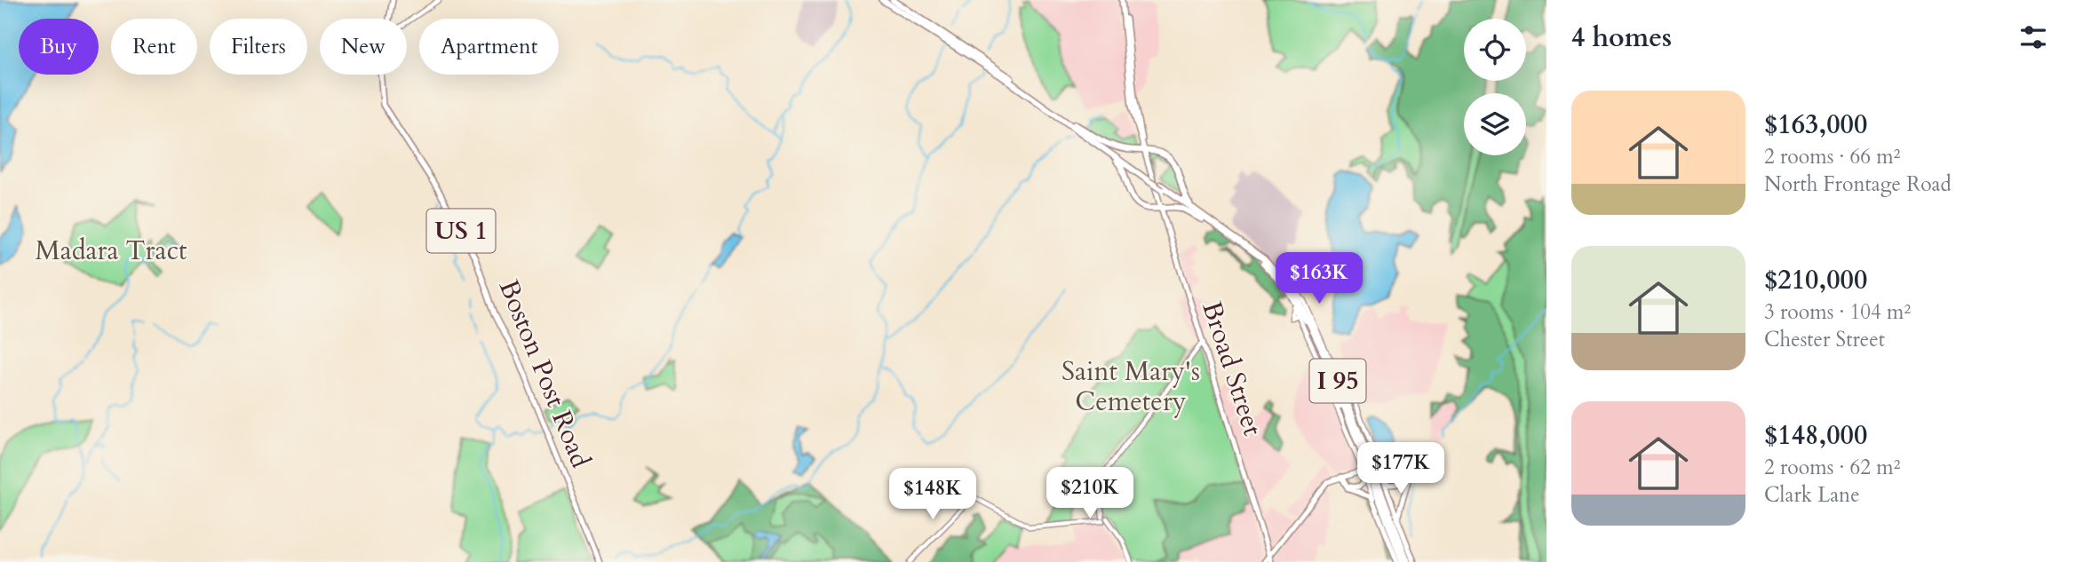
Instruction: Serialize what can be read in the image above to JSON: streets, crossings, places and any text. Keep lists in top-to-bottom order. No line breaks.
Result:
{"streets":{"highway":["I 95"],"main road":["US 1","Broad Street","Boston Post Road"]},"crossings":[["Broad Street","I 95"]],"parks":["Madara Tract","Saint Mary's Cemetery"],"page":{"heading":"4 homes","chip":["Buy","Rent","Filters","New","Apartment"],"list":[{"name":"$163,000","note":"2 rooms · 66 m² · North Frontage Road"},{"name":"$210,000","note":"3 rooms · 104 m² · Chester Street"},{"name":"$148,000","note":"2 rooms · 62 m² · Clark Lane"}],"price":["$163K","$177K","$210K","$148K"]}}
